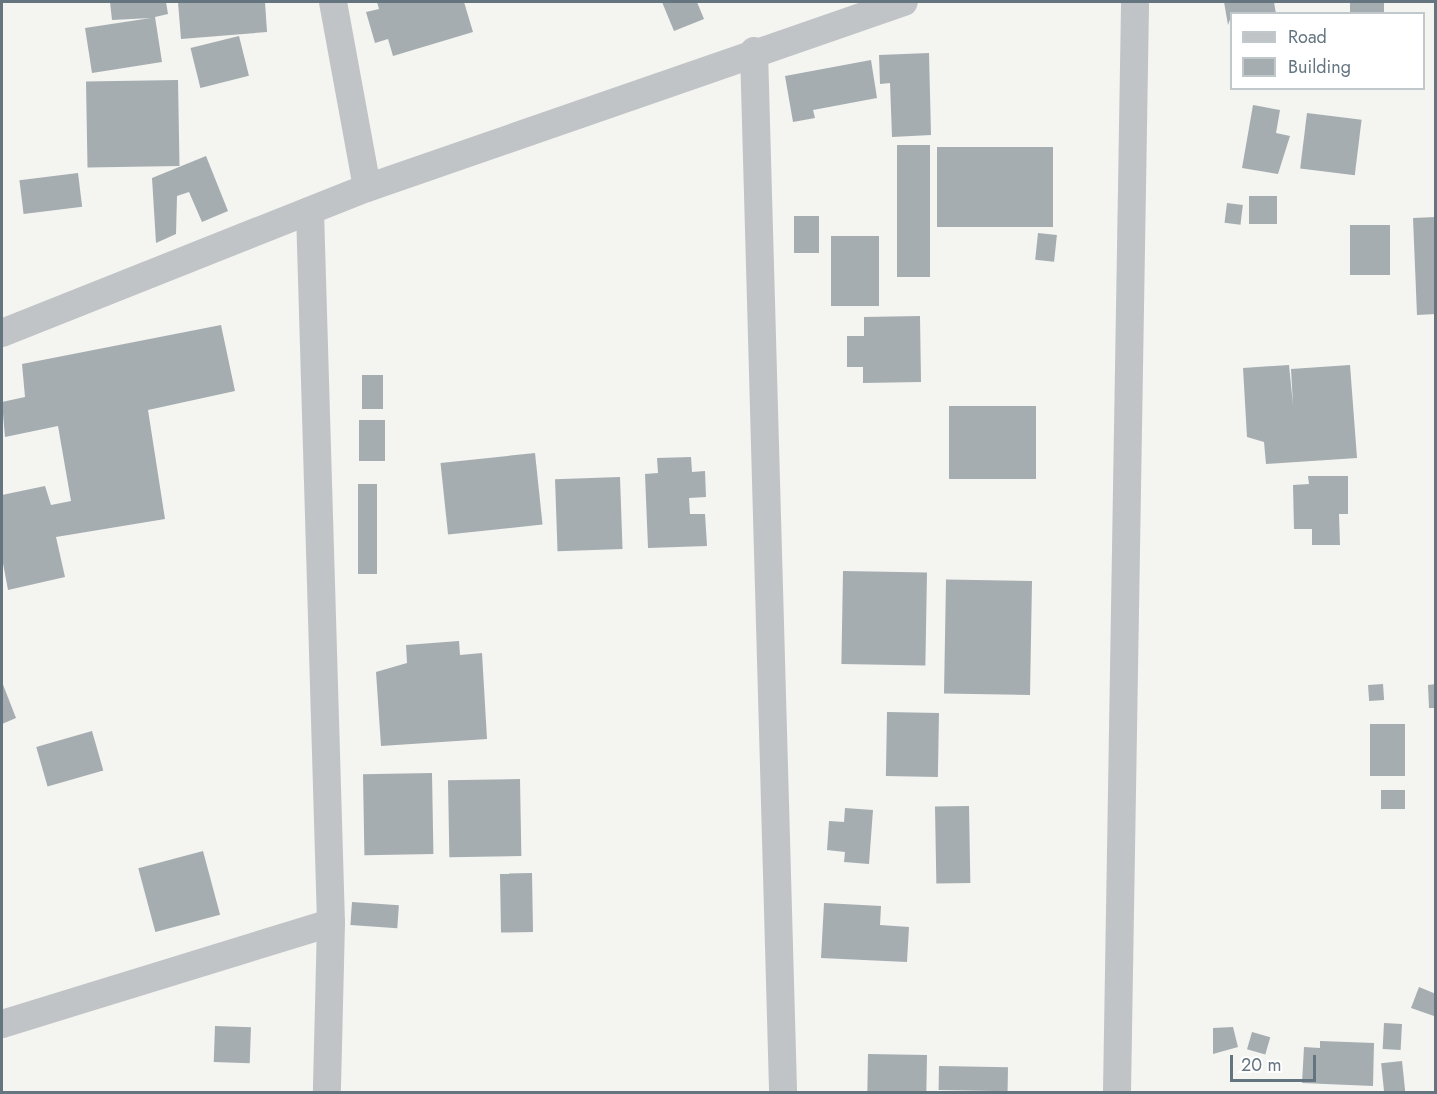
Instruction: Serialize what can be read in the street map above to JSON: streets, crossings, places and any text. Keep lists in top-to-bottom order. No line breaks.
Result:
{"legend":["Road","Building"],"scale_bar":"20 m"}
